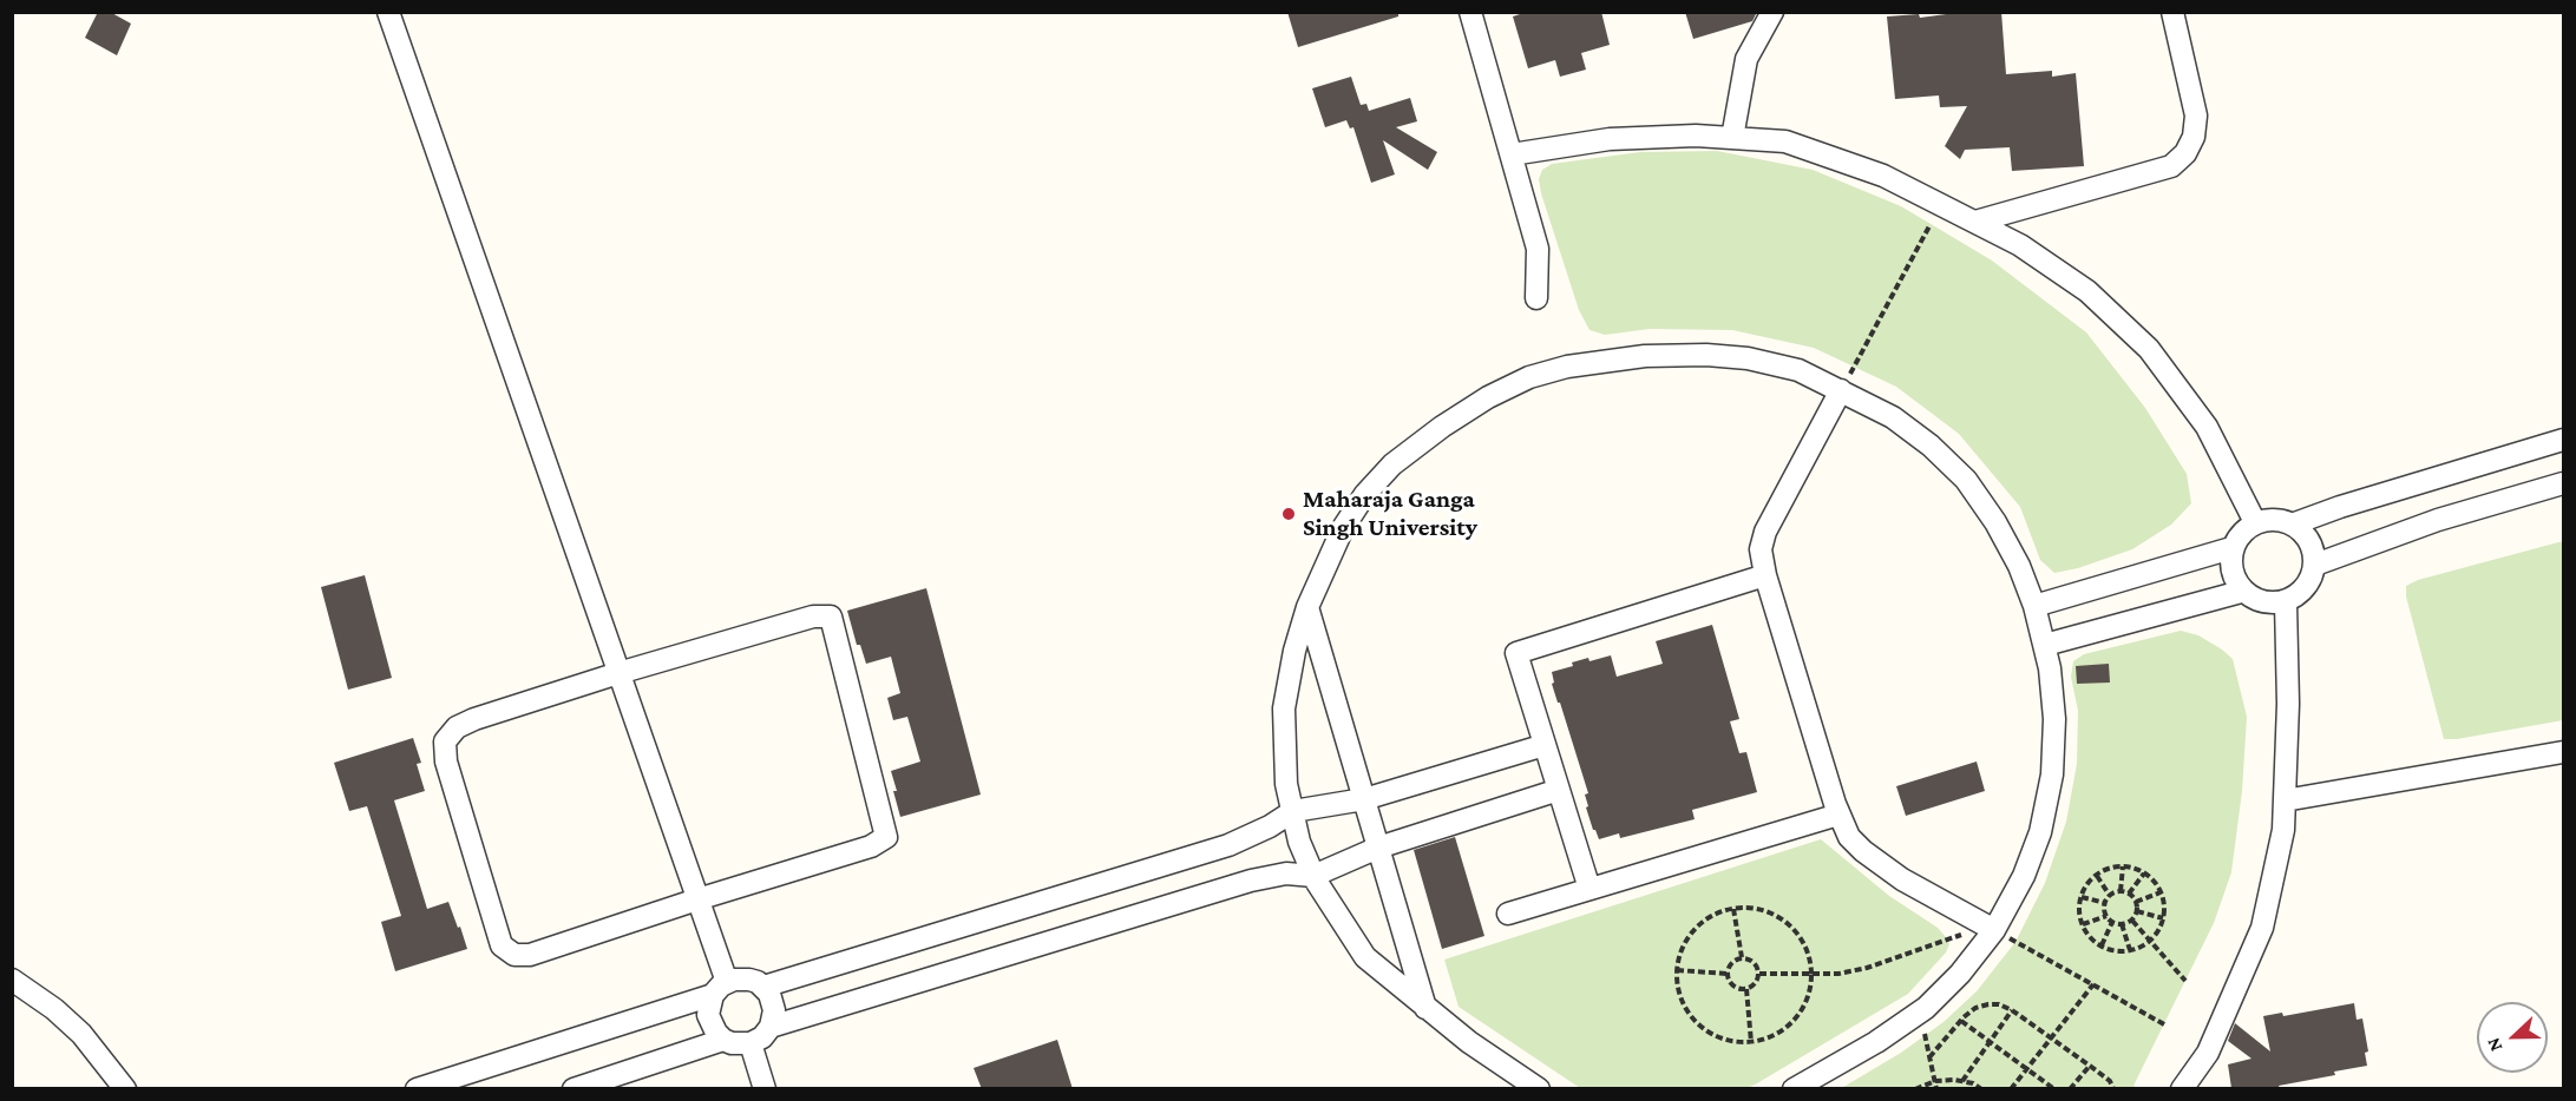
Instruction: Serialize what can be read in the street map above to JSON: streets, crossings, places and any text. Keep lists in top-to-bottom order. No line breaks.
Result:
{"places":["Maharaja Ganga Singh University"],"north":"left"}
